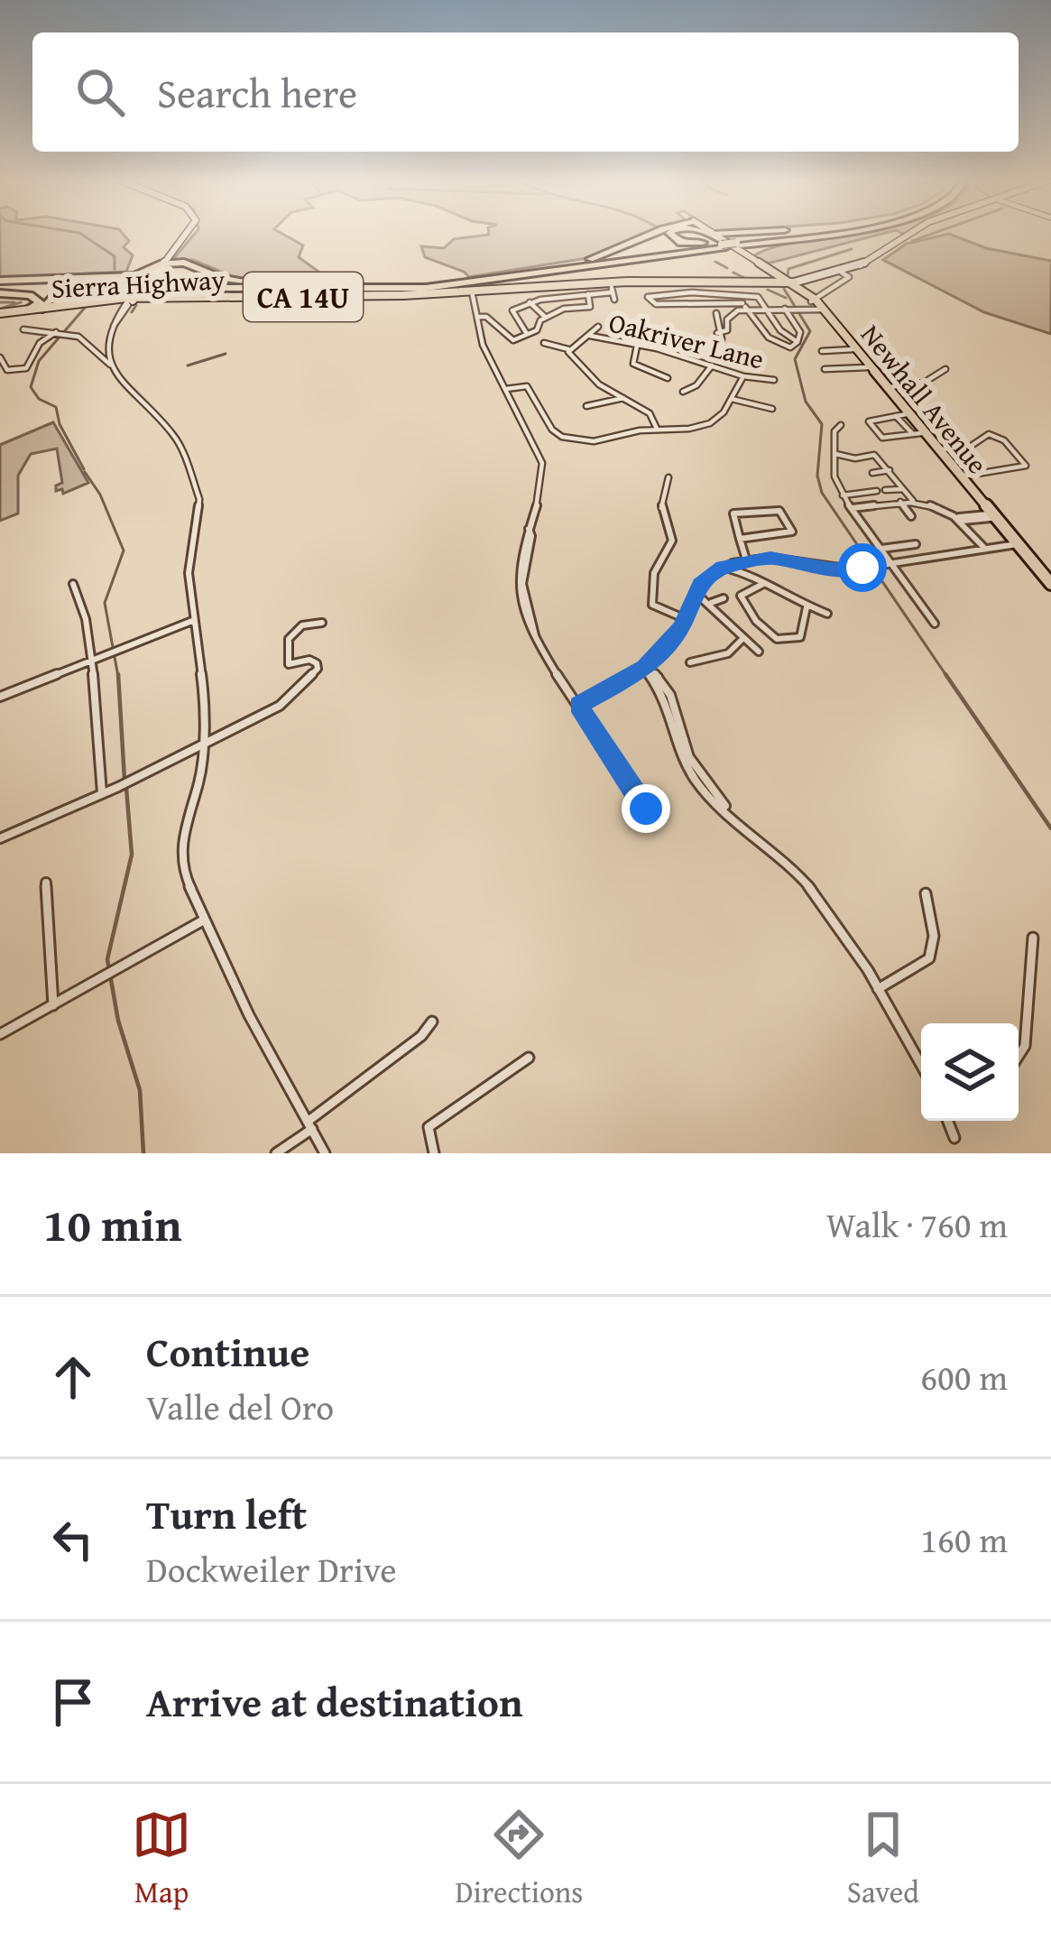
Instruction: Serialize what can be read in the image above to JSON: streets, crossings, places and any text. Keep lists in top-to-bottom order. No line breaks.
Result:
{"streets":{"main road":["Sierra Highway","CA 14U","Newhall Avenue"],"street":["Oakriver Lane"]},"crossings":[["Sierra Highway","Newhall Avenue"]],"page":{"search":"Search here","heading":["10 min","Walk · 760 m"],"list":[["Continue","Valle del Oro","600 m"],["Turn left","Dockweiler Drive","160 m"],"Arrive at destination"],"nav":["Map","Directions","Saved"]}}
